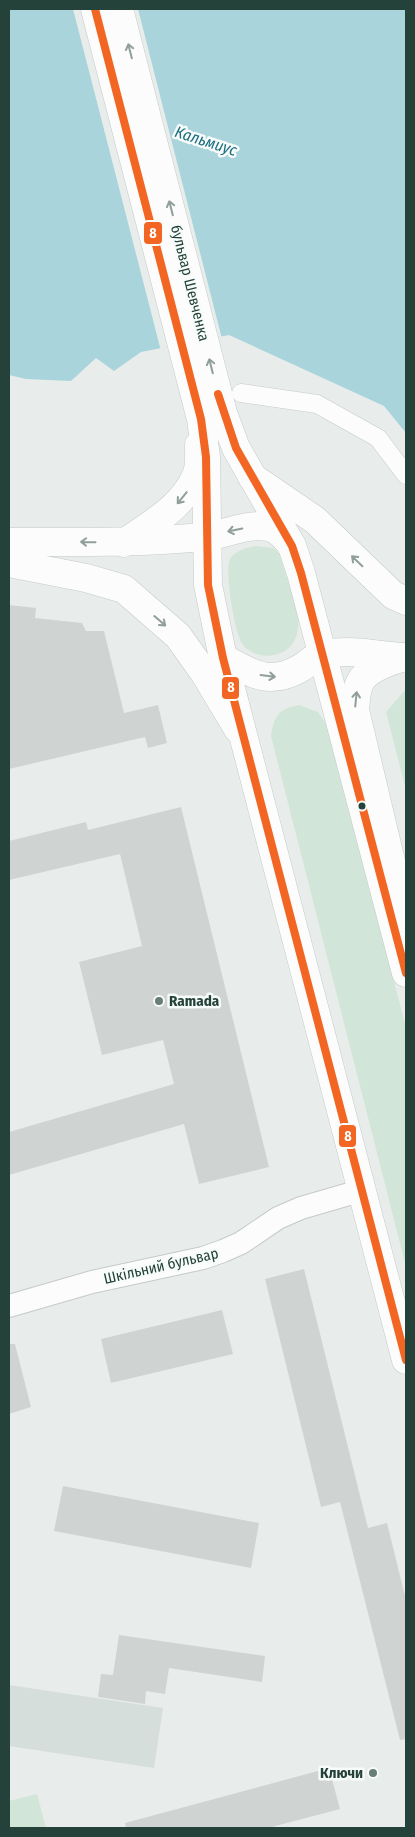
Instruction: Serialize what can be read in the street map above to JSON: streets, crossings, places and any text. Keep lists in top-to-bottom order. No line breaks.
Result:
{"streets":{"main road":["бульвар Шевченка"],"street":["Шкільний бульвар"]},"crossings":[["бульвар Шевченка","Шкільний бульвар"]],"water":["Кальмиус"],"places":["Ramada","Ключи"],"lines":["transit line 8"]}
